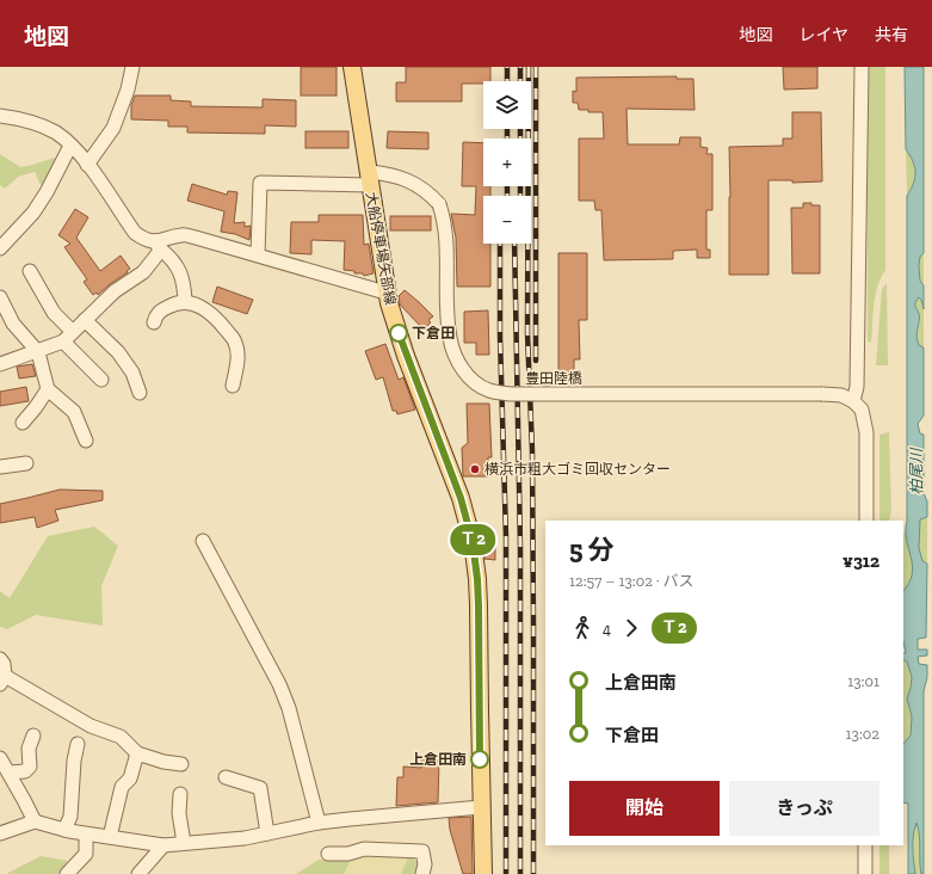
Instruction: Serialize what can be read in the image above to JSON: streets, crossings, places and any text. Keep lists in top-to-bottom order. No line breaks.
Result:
{"streets":{"main road":["大船停車場矢部線"],"street":["豊田陸橋"]},"crossings":[["大船停車場矢部線","豊田陸橋"]],"water":["柏尾川"],"places":["下倉田","横浜市粗大ゴミ回収センター","上倉田南"],"lines":["bus line Ｔ2"],"page":{"header":"地図","nav":["地図","レイヤ","共有"],"on_map":"Ｔ2","map_buttons":["+","−"],"heading":["5 分","12:57 – 13:02 · バス","¥312"],"legs":["4","Ｔ2"],"list":[{"name":"上倉田南","value":"13:01"},{"name":"下倉田","value":"13:02"}],"buttons":["開始","きっぷ"]}}
